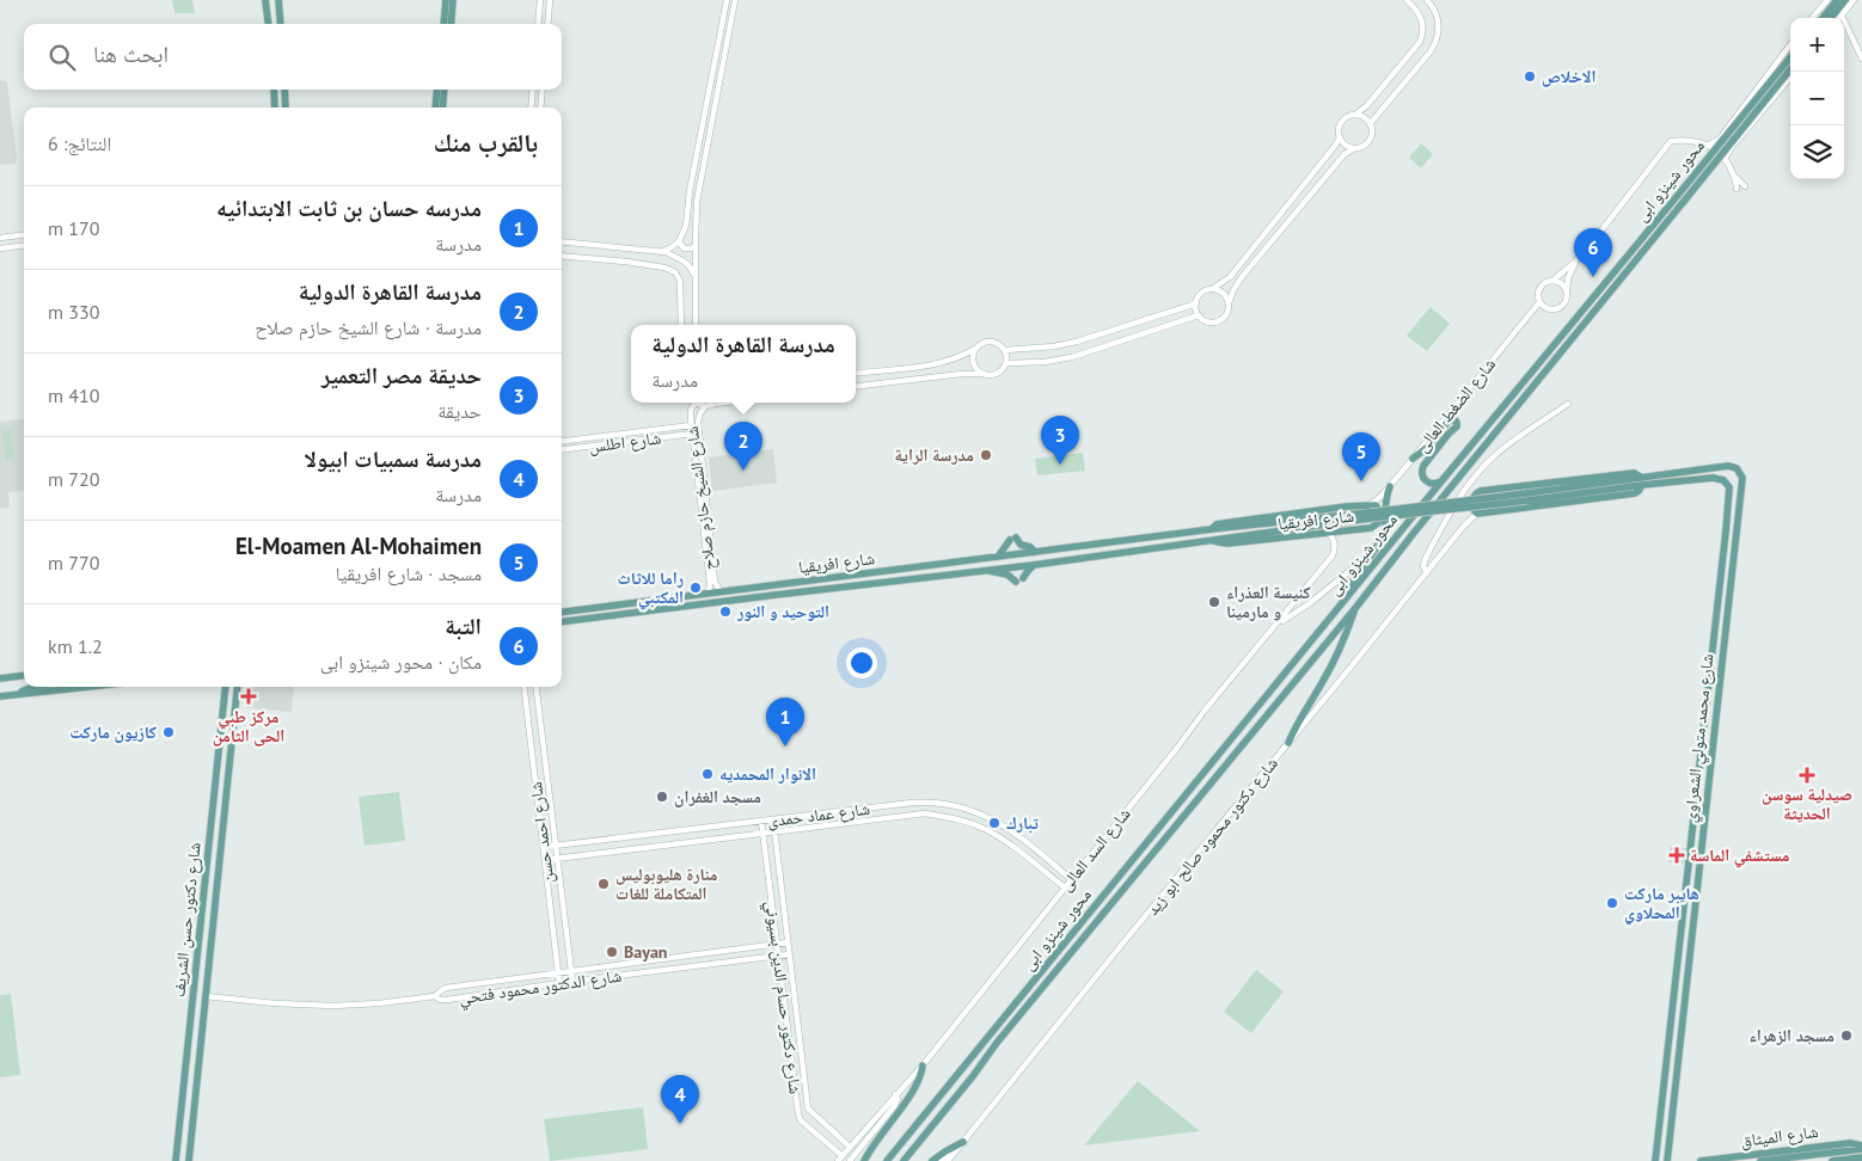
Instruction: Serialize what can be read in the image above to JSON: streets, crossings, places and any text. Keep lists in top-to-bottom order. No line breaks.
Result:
{"streets":{"main road":["محور شينزو ابى","شارع افريقيا","شارع محمد متولي الشعراوي","شارع دكتور حسن الشريف","شارع الميثاق"],"street":["شارع الضغط العالى","شارع اطلس","شارع الشيخ حازم صلاح","شارع عماد حمدى","شارع احمد حسن","شارع دكتور محمود صالح ابو زيد","شارع السد العالى","شارع الدكتور محمود فتحي","شارع دكتور حسام الدين بسيوني"]},"crossings":[["شارع الضغط العالى","شارع افريقيا"],["شارع اطلس","شارع الشيخ حازم صلاح"],["شارع الشيخ حازم صلاح","شارع افريقيا"],["شارع افريقيا","شارع السد العالى"],["شارع عماد حمدى","شارع احمد حسن"],["شارع عماد حمدى","شارع السد العالى"],["شارع عماد حمدى","شارع دكتور حسام الدين بسيوني"],["شارع احمد حسن","شارع الدكتور محمود فتحي"],["شارع السد العالى","شارع دكتور حسام الدين بسيوني"],["شارع دكتور حسن الشريف","شارع الدكتور محمود فتحي"],["شارع الدكتور محمود فتحي","شارع دكتور حسام الدين بسيوني"]],"places":{"other":["الاخلاص","مدرسة الراية","راما للاثاث المكتبي","كنيسة العذراء و مارمينا","التوحيد و النور","كازيون ماركت","الانوار المحمديه","مسجد الغفران","تبارك","منارة هليوبوليس المتكاملة للغات","هايبر ماركت المحلاوي","Bayan","مسجد الزهراء"],"health":["مركز طبي الحى الثامن","صيدلية سوسن الحديثة","مستشفي الماسة"]},"page":{"map_buttons":["+","−"],"search":"ابحث هنا","heading":["بالقرب منك","النتائج: 6"],"list":[{"mark":"1","name":"مدرسه حسان بن ثابت الابتدائيه","note":"مدرسة","value":"170 m"},{"mark":"2","name":"مدرسة القاهرة الدولية","note":"مدرسة · شارع الشيخ حازم صلاح","value":"330 m"},{"mark":"3","name":"حديقة مصر التعمير","note":"حديقة","value":"410 m"},{"mark":"4","name":"مدرسة سمبيات ابيولا","note":"مدرسة","value":"720 m"},{"mark":"5","name":"El-Moamen Al-Mohaimen","note":"مسجد · شارع افريقيا","value":"770 m"},{"mark":"6","name":"التبة","note":"مكان · محور شينزو ابى","value":"1.2 km"}],"pins":["6","3","2","5","1","4"],"popup":["مدرسة القاهرة الدولية","مدرسة"]}}
